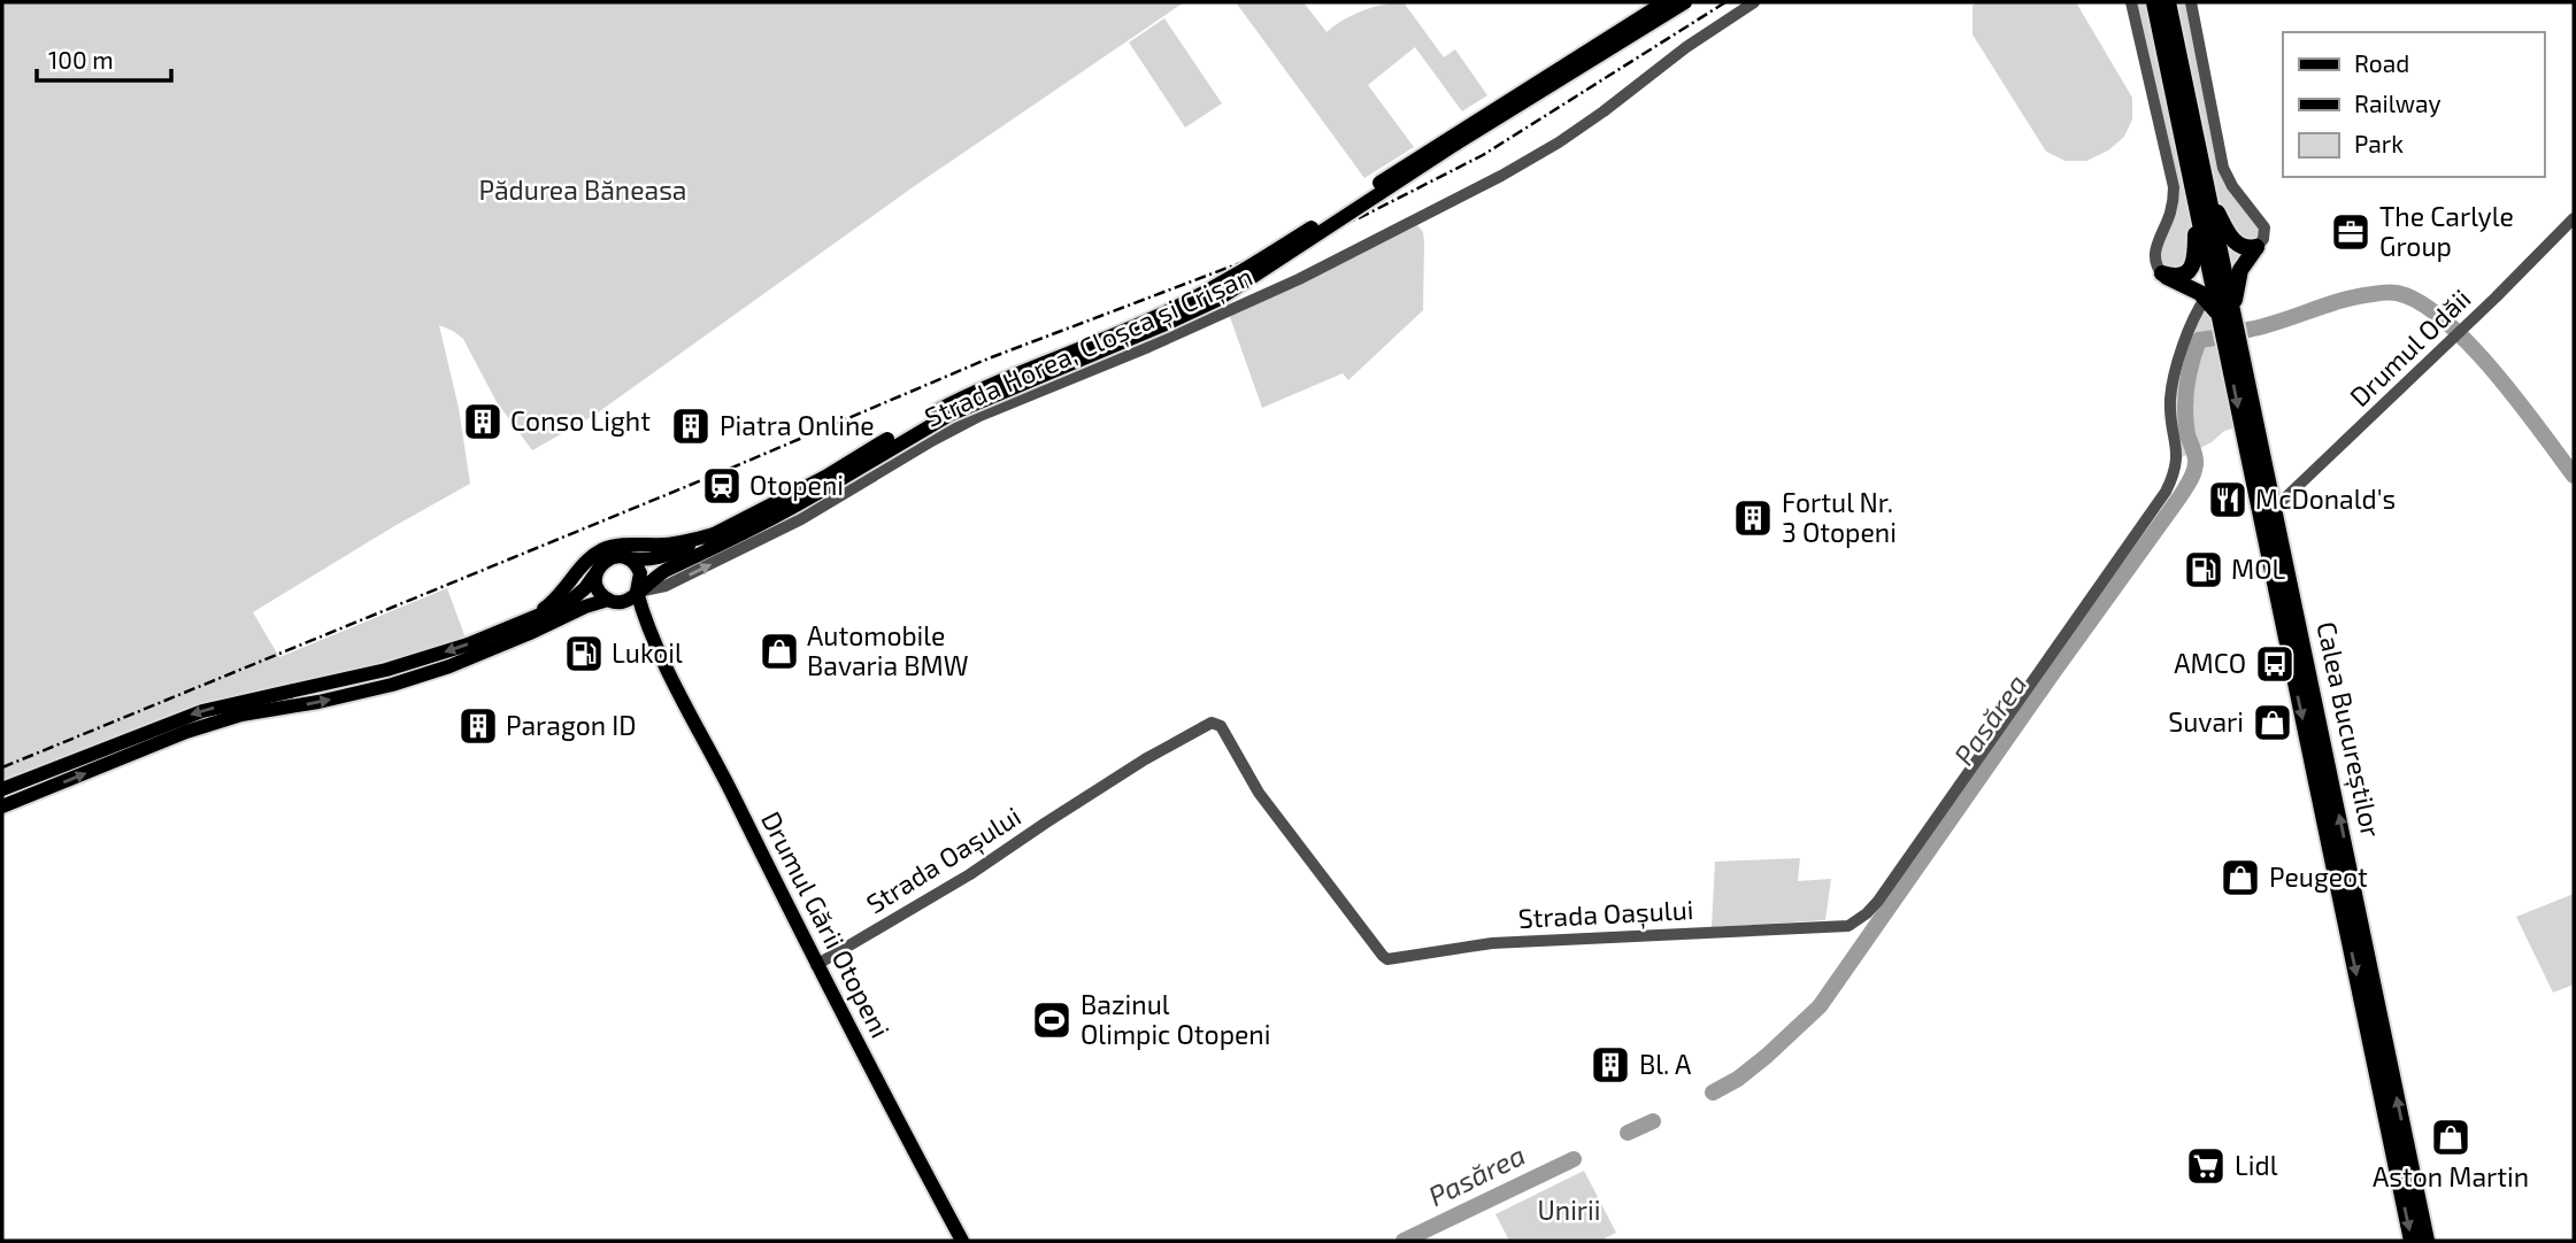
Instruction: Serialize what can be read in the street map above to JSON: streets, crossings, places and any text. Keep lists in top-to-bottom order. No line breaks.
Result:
{"streets":{"highway":["Calea Bucureștilor"],"main road":["Strada Horea, Cloșca și Crișan","Drumul Gării Otopeni"],"street":["Drumul Odăii","Strada Oașului"]},"crossings":[["Strada Horea, Cloșca și Crișan","Drumul Gării Otopeni"],["Drumul Odăii","Calea Bucureștilor"],["Strada Oașului","Drumul Gării Otopeni"]],"water":["Pasărea"],"parks":["Pădurea Băneasa","Unirii"],"places":{"office":["The Carlyle Group"],"building":["Conso Light","Piatra Online","Fortul Nr. 3 Otopeni","Paragon ID","Bl. A"],"station":["Otopeni"],"restaurant":["McDonald's"],"fuel station":["MOL","Lukoil"],"shop":["Automobile Bavaria BMW","Suvari","Peugeot","Aston Martin"],"bus stop":["AMCO"],"sports":["Bazinul Olimpic Otopeni"],"supermarket":["Lidl"]},"legend":["Road","Railway","Park"],"scale_bar":"100 m"}
